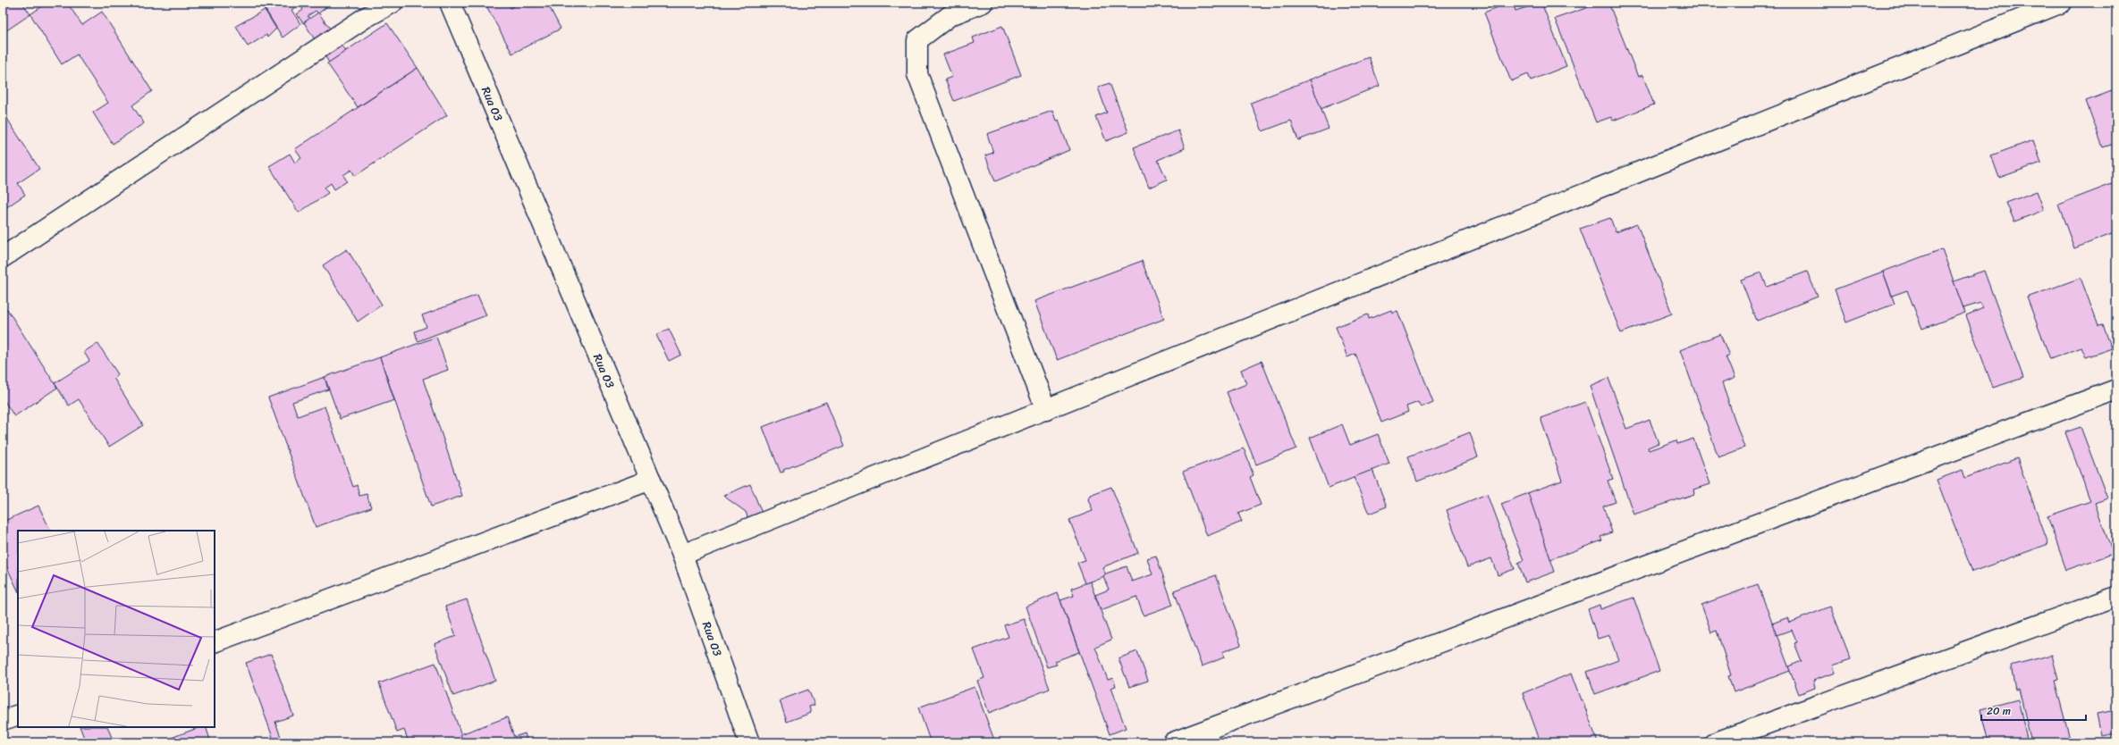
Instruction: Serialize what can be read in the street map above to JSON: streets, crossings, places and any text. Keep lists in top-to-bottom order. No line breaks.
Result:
{"streets":{"street":["Rua 03"]},"scale_bar":"20 m"}
